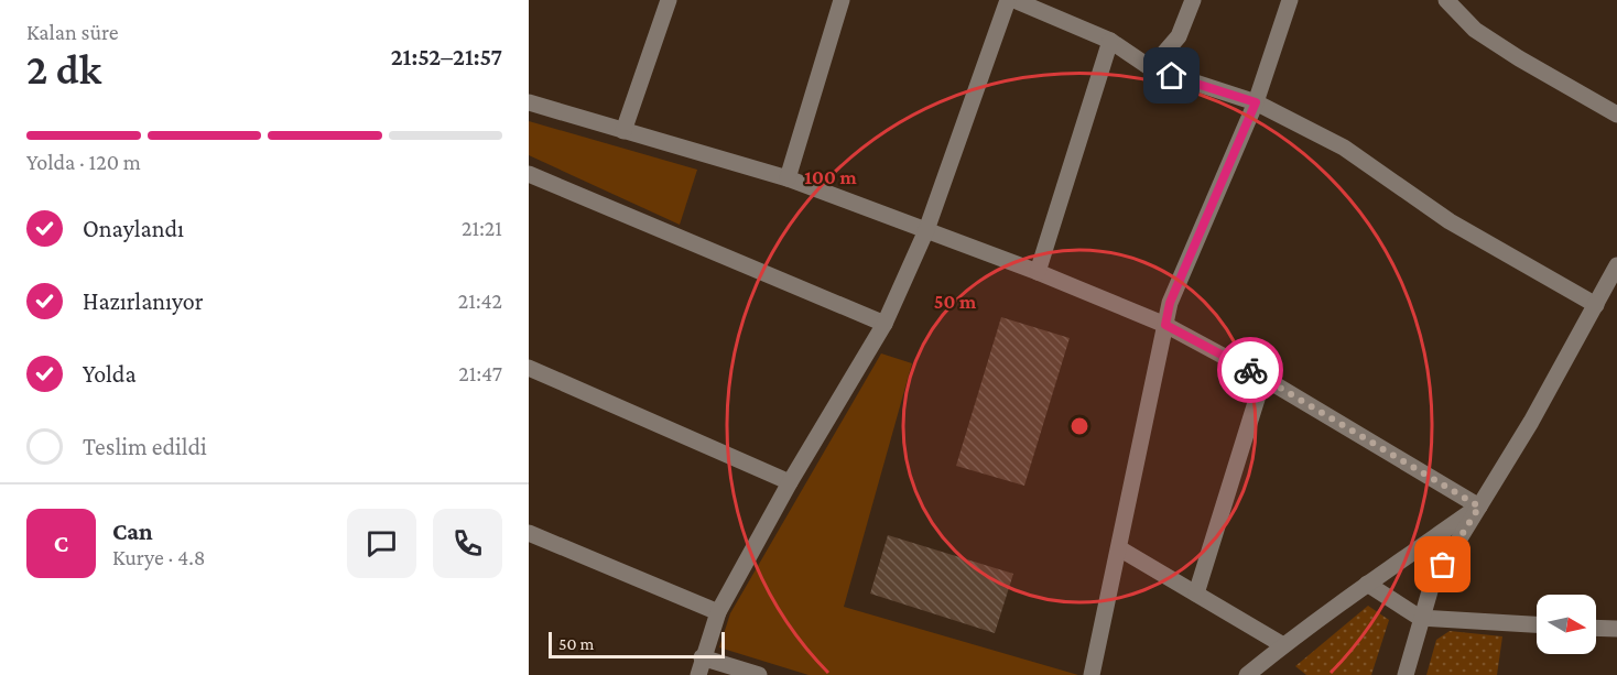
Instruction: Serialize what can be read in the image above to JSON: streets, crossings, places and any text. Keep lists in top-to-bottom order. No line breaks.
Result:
{"scale_bar":"50 m","north":"right","page":{"heading":["2 dk","Kalan süre","21:52–21:57"],"panel":["Can","Kurye · 4.8"],"bar":"Yolda · 120 m","list":[["Onaylandı","21:21"],["Hazırlanıyor","21:42"],["Yolda","21:47"],"Teslim edildi"],"round":"C","scale":"50 m"},"rings":["100 m","50 m"]}
